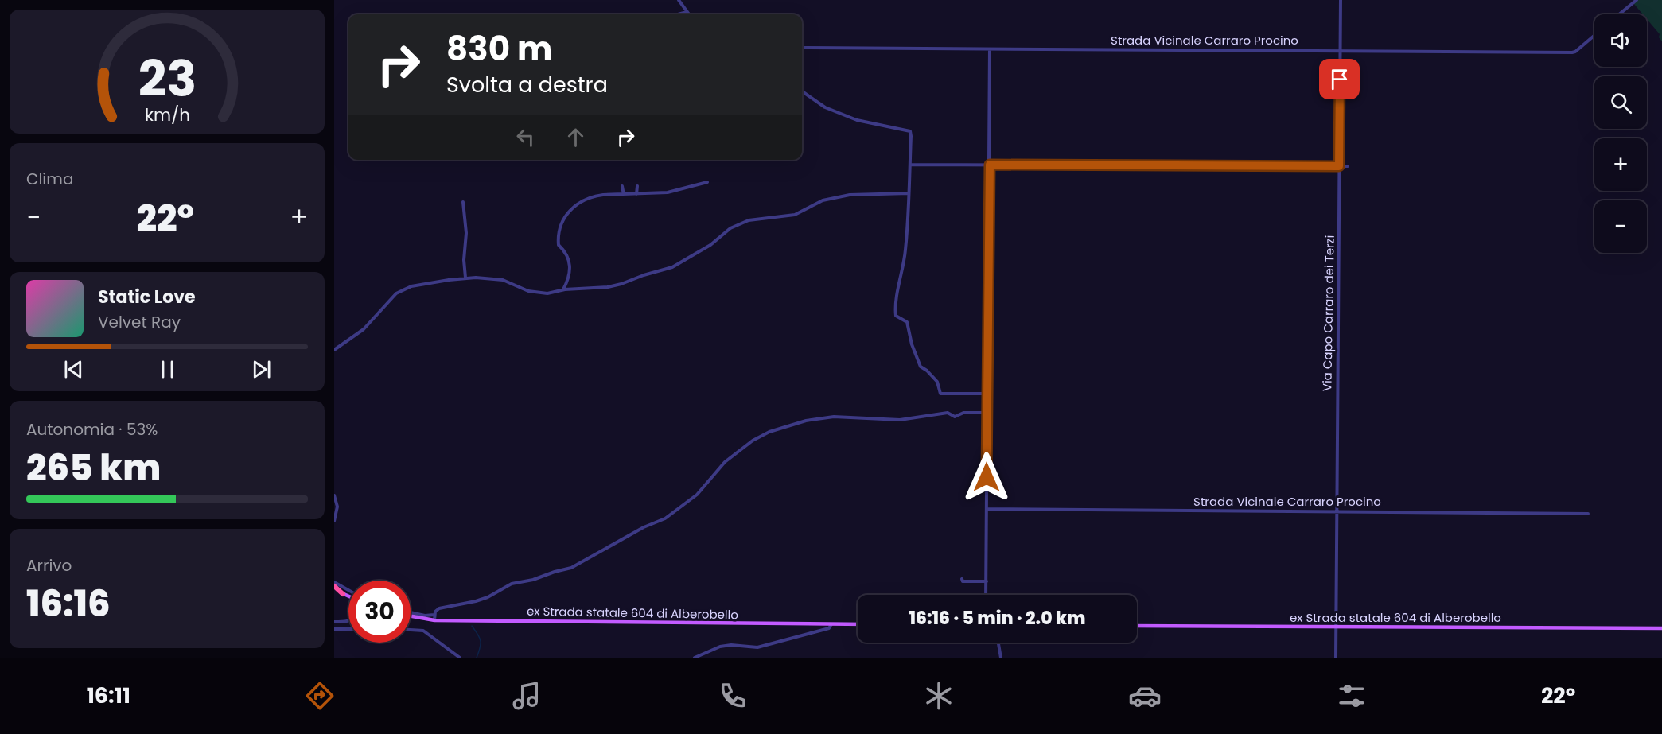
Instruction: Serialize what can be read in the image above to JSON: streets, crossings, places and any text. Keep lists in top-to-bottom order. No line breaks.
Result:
{"streets":{"main road":["ex Strada statale 604 di Alberobello"],"street":["Strada Vicinale Carraro Procino","Via Capo Carraro dei Terzi"]},"crossings":[["Strada Vicinale Carraro Procino","Via Capo Carraro dei Terzi"],["Via Capo Carraro dei Terzi","ex Strada statale 604 di Alberobello"]],"page":{"map_buttons":["+","−"],"turn":["830 m","Svolta a destra"],"tile":["Clima",["Autonomia · 53%","265 km"],["Arrivo","16:16"]],"heat":["−","22°","+"],"song":["Static Love","Velvet Ray"],"limit":"30","trip":"16:16 · 5 min · 2.0 km","tabs":["16:11","22°"],"gauge":["23","km/h"]}}
